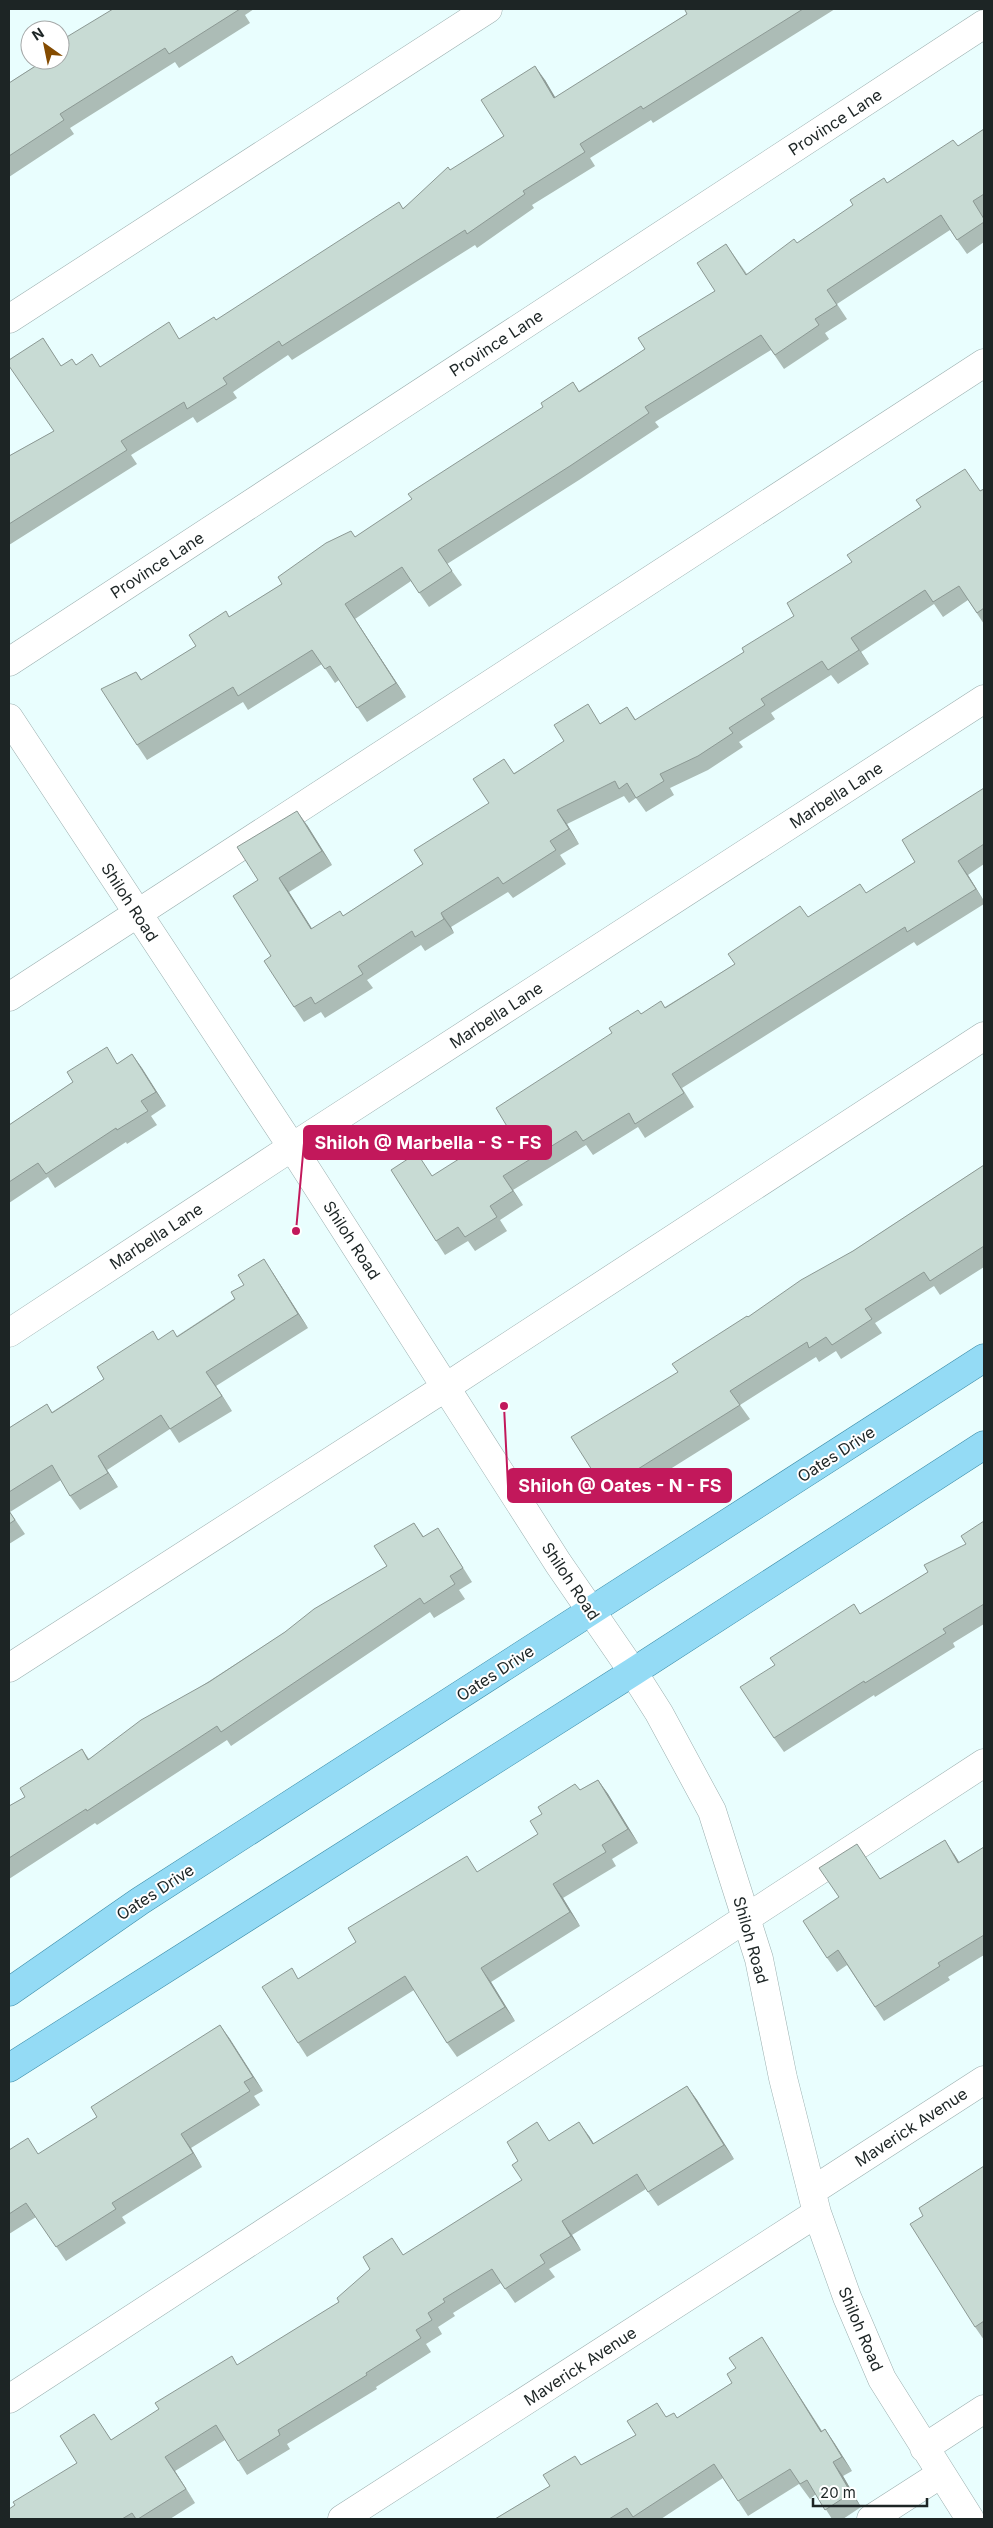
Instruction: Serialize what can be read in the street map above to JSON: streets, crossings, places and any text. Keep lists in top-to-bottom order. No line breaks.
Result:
{"streets":{"main road":["Oates Drive"],"street":["Province Lane","Marbella Lane","Shiloh Road","Maverick Avenue"]},"crossings":[["Marbella Lane","Shiloh Road"],["Shiloh Road","Oates Drive"],["Shiloh Road","Maverick Avenue"]],"places":["Shiloh @ Marbella - S - FS","Shiloh @ Oates - N - FS"],"scale_bar":"20 m","north":"top left"}
